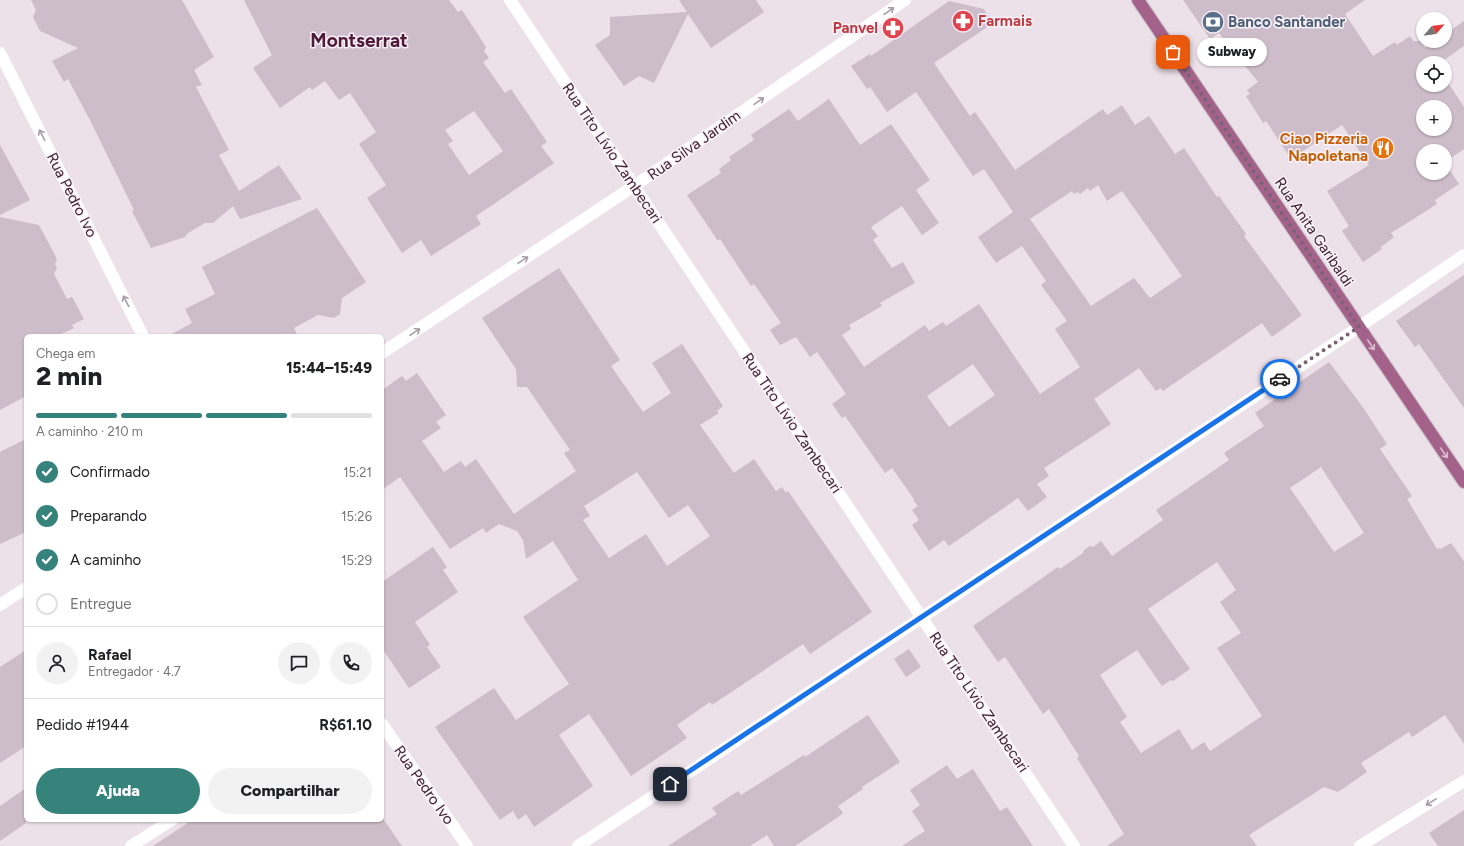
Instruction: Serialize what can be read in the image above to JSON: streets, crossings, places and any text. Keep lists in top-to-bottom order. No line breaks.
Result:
{"streets":{"main road":["Rua Anita Garibaldi"],"street":["Rua Silva Jardim","Rua Tito Lívio Zambecari","Rua Pedro Ivo"]},"crossings":[["Rua Silva Jardim","Rua Tito Lívio Zambecari"]],"one_way":["Rua Silva Jardim","Rua Pedro Ivo"],"districts":["Montserrat"],"places":{"pharmacy":["Farmais","Panvel"],"bank":["Banco Santander"],"other":["Subway"],"restaurant":["Ciao Pizzeria Napoletana"]},"north":"top right","page":{"map_buttons":["+","−"],"bubble":"Subway","heading":["2 min","Chega em","15:44–15:49"],"panel":["Rafael","Entregador · 4.7","Pedido #1944","R$61.10"],"bar":"A caminho · 210 m","list":[["Confirmado","15:21"],["Preparando","15:26"],["A caminho","15:29"],"Entregue"],"buttons":["Ajuda","Compartilhar"]}}
